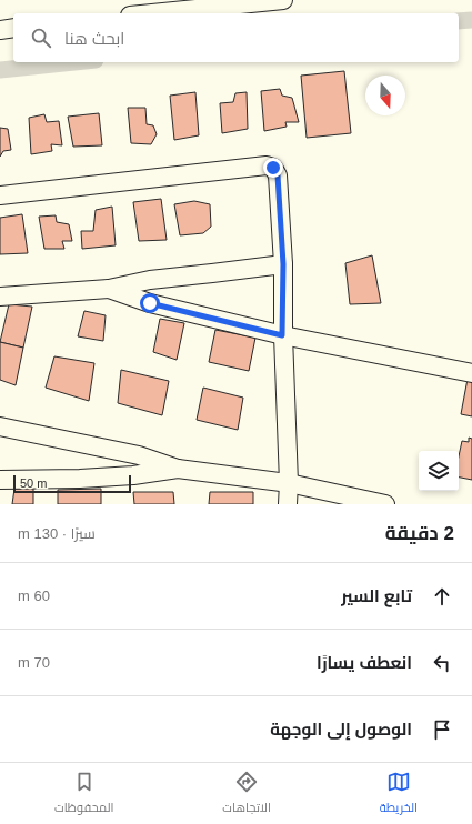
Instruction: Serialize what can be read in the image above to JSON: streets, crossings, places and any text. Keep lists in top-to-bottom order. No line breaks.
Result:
{"scale_bar":"50 m","north":"bottom","page":{"search":"ابحث هنا","scale":"50 m","heading":["2 دقيقة","سيرًا · 130 m"],"list":[["تابع السير","60 m"],["انعطف يسارًا","70 m"],"الوصول إلى الوجهة"],"nav":["الخريطة","الاتجاهات","المحفوظات"]}}
